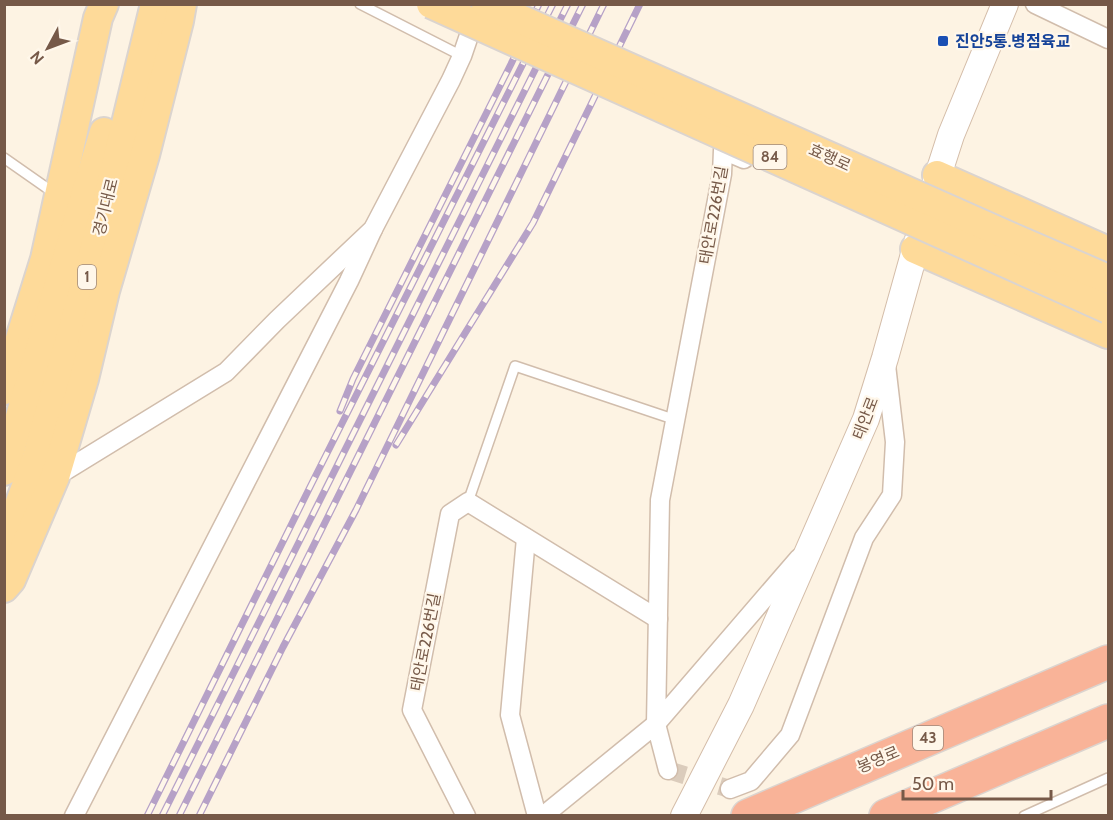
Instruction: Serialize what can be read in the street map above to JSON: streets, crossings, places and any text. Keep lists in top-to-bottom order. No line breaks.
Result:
{"streets":{"highway":["43","봉영로"],"main road":["84","효행로","경기대로","1"],"street":["태안로226번길","태안로"]},"crossings":[["태안로226번길","태안로"]],"places":{"transit":["진안5통.병점육교"]},"scale_bar":"50 m","north":"bottom left"}
